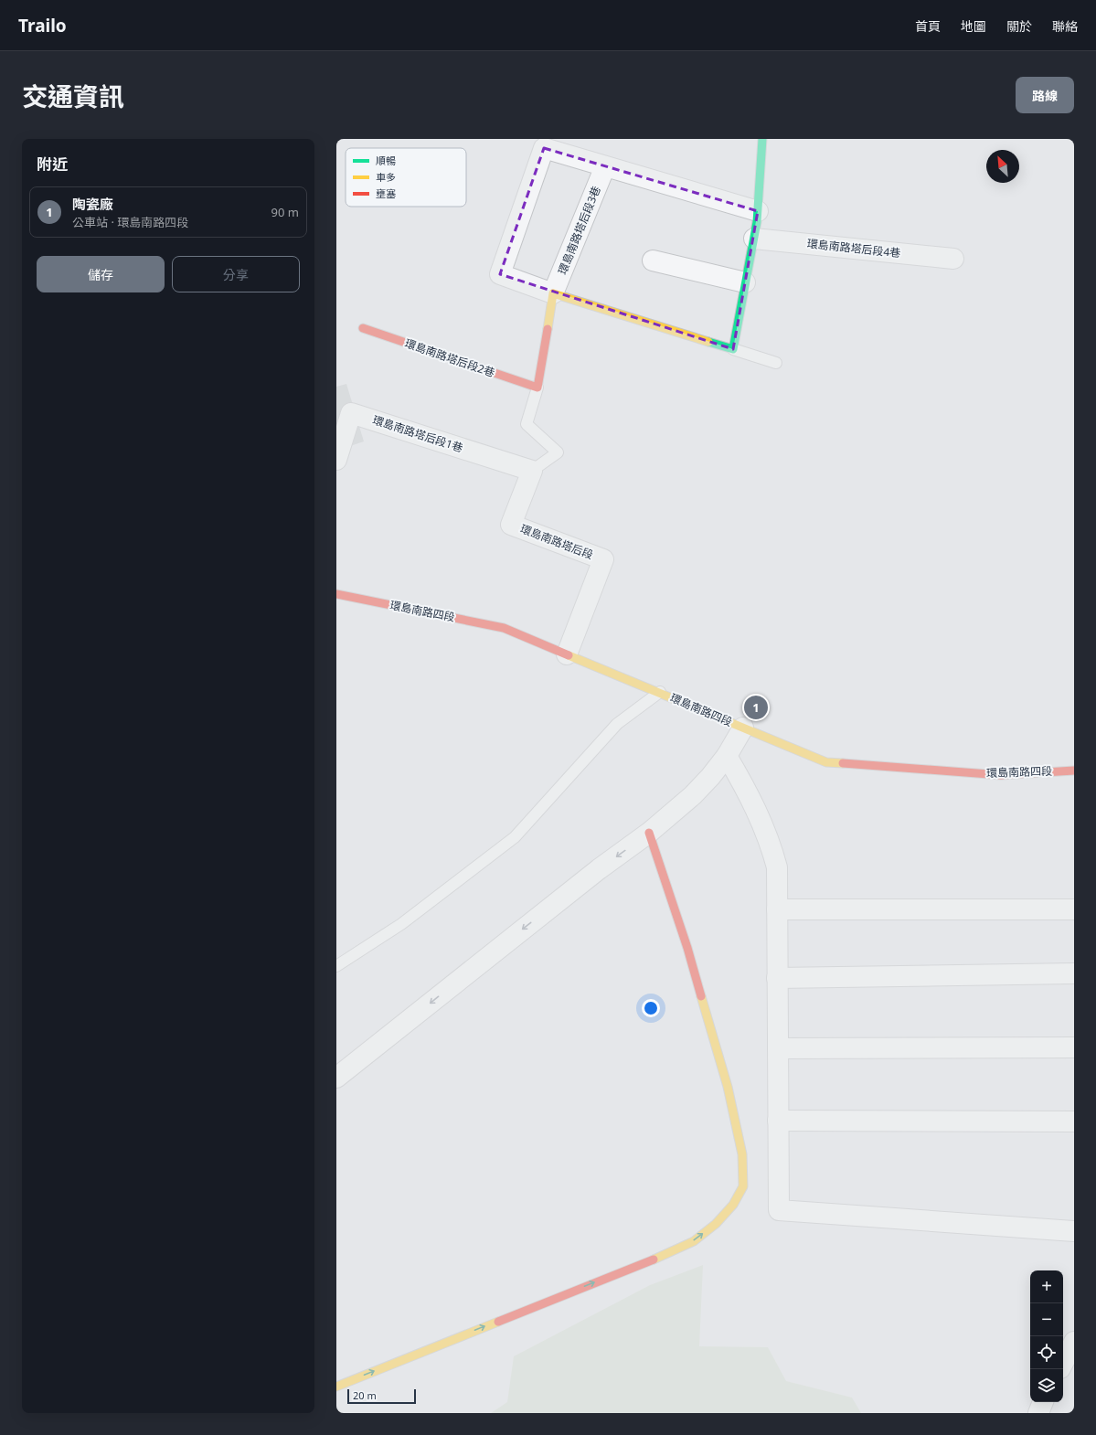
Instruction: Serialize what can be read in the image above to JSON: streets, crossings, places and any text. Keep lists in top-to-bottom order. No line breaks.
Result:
{"streets":{"street":["環島南路塔后段3巷","環島南路塔后段4巷","環島南路塔后段2巷","環島南路塔后段1巷","環島南路塔后段","環島南路四段"]},"crossings":[["環島南路塔后段1巷","環島南路塔后段"],["環島南路塔后段","環島南路四段"]],"legend":["順暢","車多","壅塞"],"scale_bar":"20 m","north":"top left","page":{"header":"Trailo","nav":["首頁","地圖","關於","聯絡"],"title":"交通資訊","buttons":["路線",["儲存","分享"]],"heading":"附近","list":[{"mark":"1","name":"陶瓷廠","note":"公車站 · 環島南路四段","value":"90 m"}],"pins":"1","map_buttons":["+","−"],"scale":"20 m"}}
